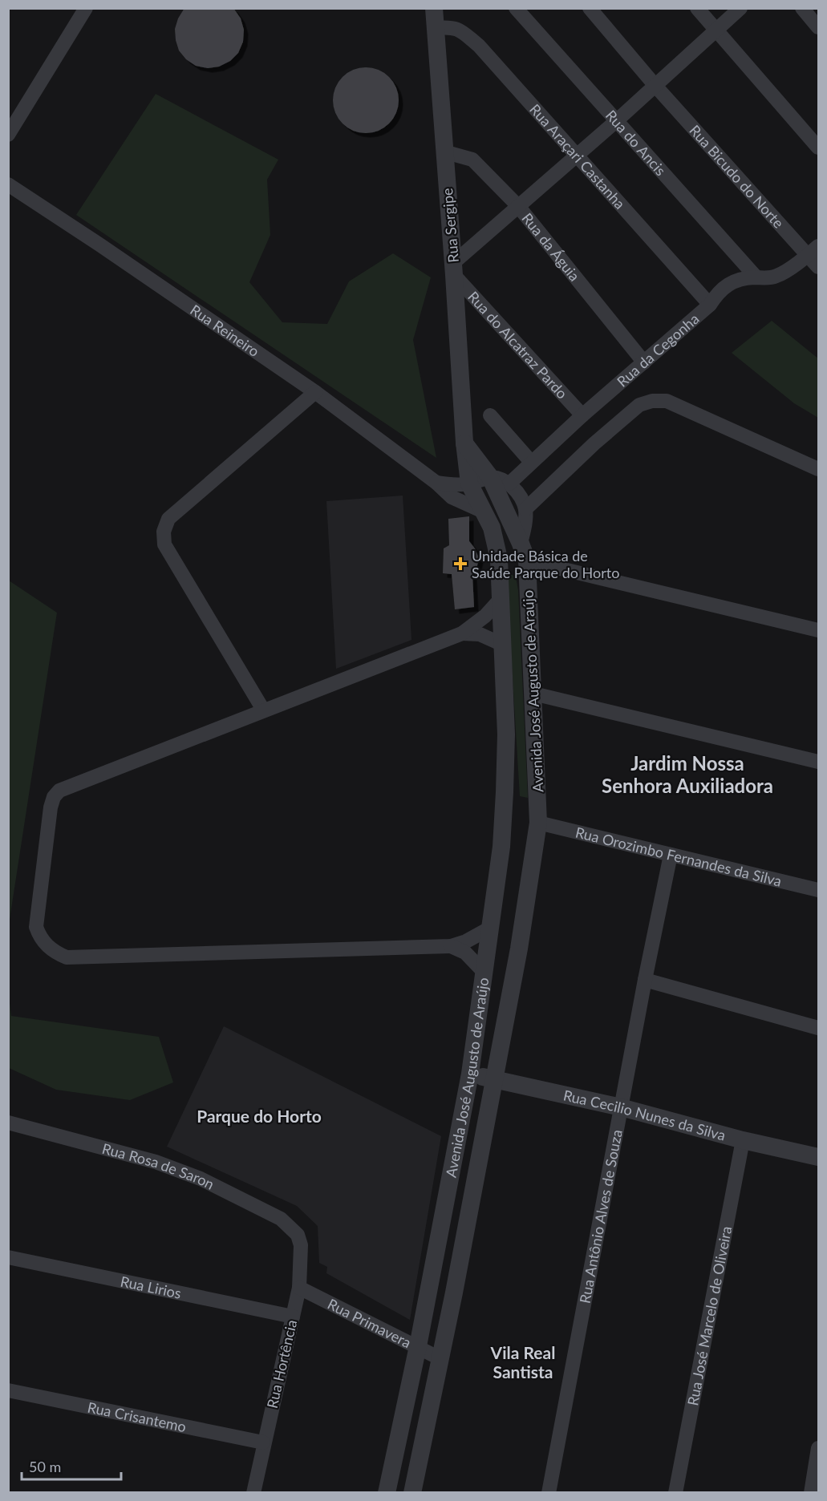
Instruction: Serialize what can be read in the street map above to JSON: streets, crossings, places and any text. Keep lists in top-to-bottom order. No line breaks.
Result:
{"streets":{"street":["Rua do Ancis","Rua Araçari Castanha","Rua Bicudo do Norte","Rua Sergipe","Rua da Águia","Rua Reineiro","Rua do Alcatraz Pardo","Rua da Cegonha","Avenida José Augusto de Araújo","Rua Orozimbo Fernandes da Silva","Rua Cecilio Nunes da Silva","Rua Rosa de Saron","Rua Antônio Alves de Souza","Rua Lirios","Rua José Marcelo de Oliveira","Rua Primavera","Rua Hortência","Rua Crisantemo"]},"crossings":[["Rua do Ancis","Rua da Cegonha"],["Rua Araçari Castanha","Rua Sergipe"],["Rua Araçari Castanha","Rua da Cegonha"],["Rua Bicudo do Norte","Rua da Cegonha"],["Rua Sergipe","Rua da Águia"],["Rua Sergipe","Rua do Alcatraz Pardo"],["Rua Sergipe","Avenida José Augusto de Araújo"],["Rua da Águia","Rua da Cegonha"],["Rua Reineiro","Avenida José Augusto de Araújo"],["Rua do Alcatraz Pardo","Rua da Cegonha"],["Avenida José Augusto de Araújo","Rua Orozimbo Fernandes da Silva"],["Avenida José Augusto de Araújo","Rua Cecilio Nunes da Silva"],["Avenida José Augusto de Araújo","Rua Primavera"],["Rua Orozimbo Fernandes da Silva","Rua Antônio Alves de Souza"],["Rua Cecilio Nunes da Silva","Rua Antônio Alves de Souza"],["Rua Cecilio Nunes da Silva","Rua José Marcelo de Oliveira"],["Rua Rosa de Saron","Rua Hortência"],["Rua Lirios","Rua Hortência"],["Rua Primavera","Rua Hortência"],["Rua Hortência","Rua Crisantemo"]],"districts":["Jardim Nossa Senhora Auxiliadora","Parque do Horto","Vila Real Santista"],"places":{"health":["Unidade Básica de Saúde Parque do Horto"]},"scale_bar":"50 m"}
